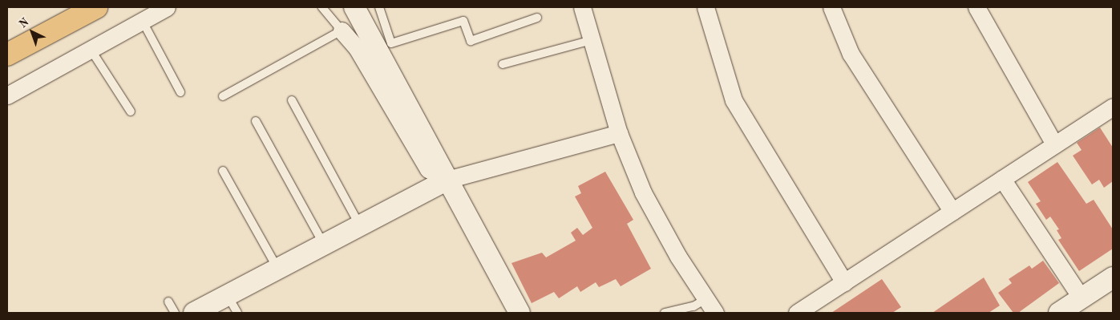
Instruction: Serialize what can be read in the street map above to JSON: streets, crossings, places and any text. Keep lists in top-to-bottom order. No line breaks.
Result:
{"north":"top left"}
